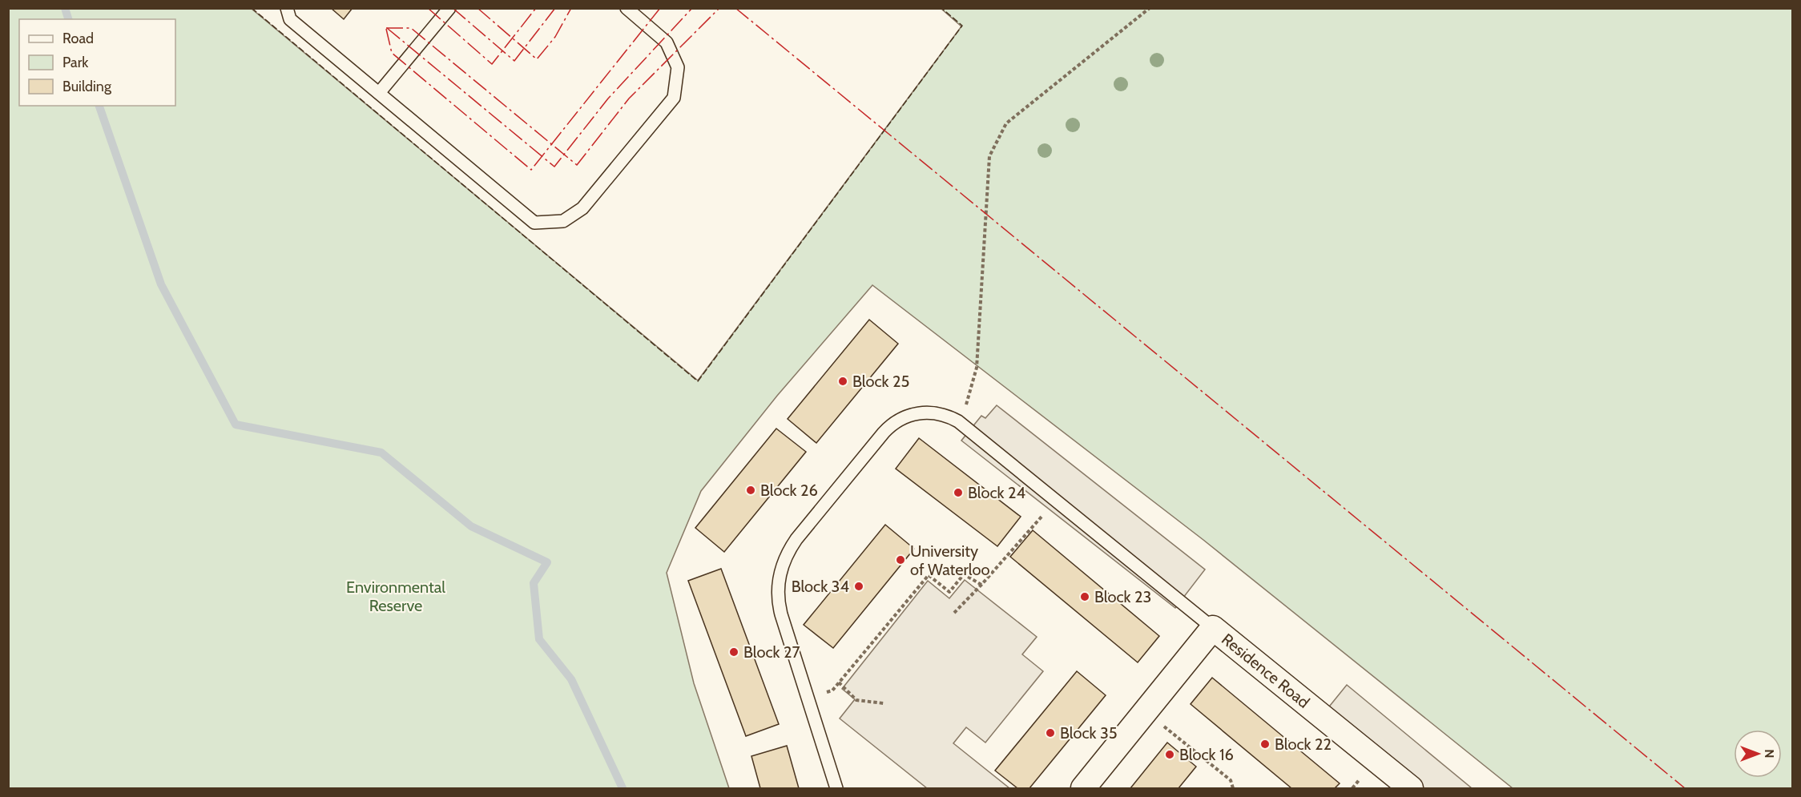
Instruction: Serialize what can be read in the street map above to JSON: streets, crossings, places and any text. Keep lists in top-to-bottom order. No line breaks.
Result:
{"streets":{"street":["Residence Road"]},"parks":["Environmental Reserve"],"places":["Block 25","Block 26","Block 24","University of Waterloo","Block 34","Block 23","Block 27","Block 35","Block 22","Block 16"],"legend":["Road","Park","Building"],"north":"right"}
